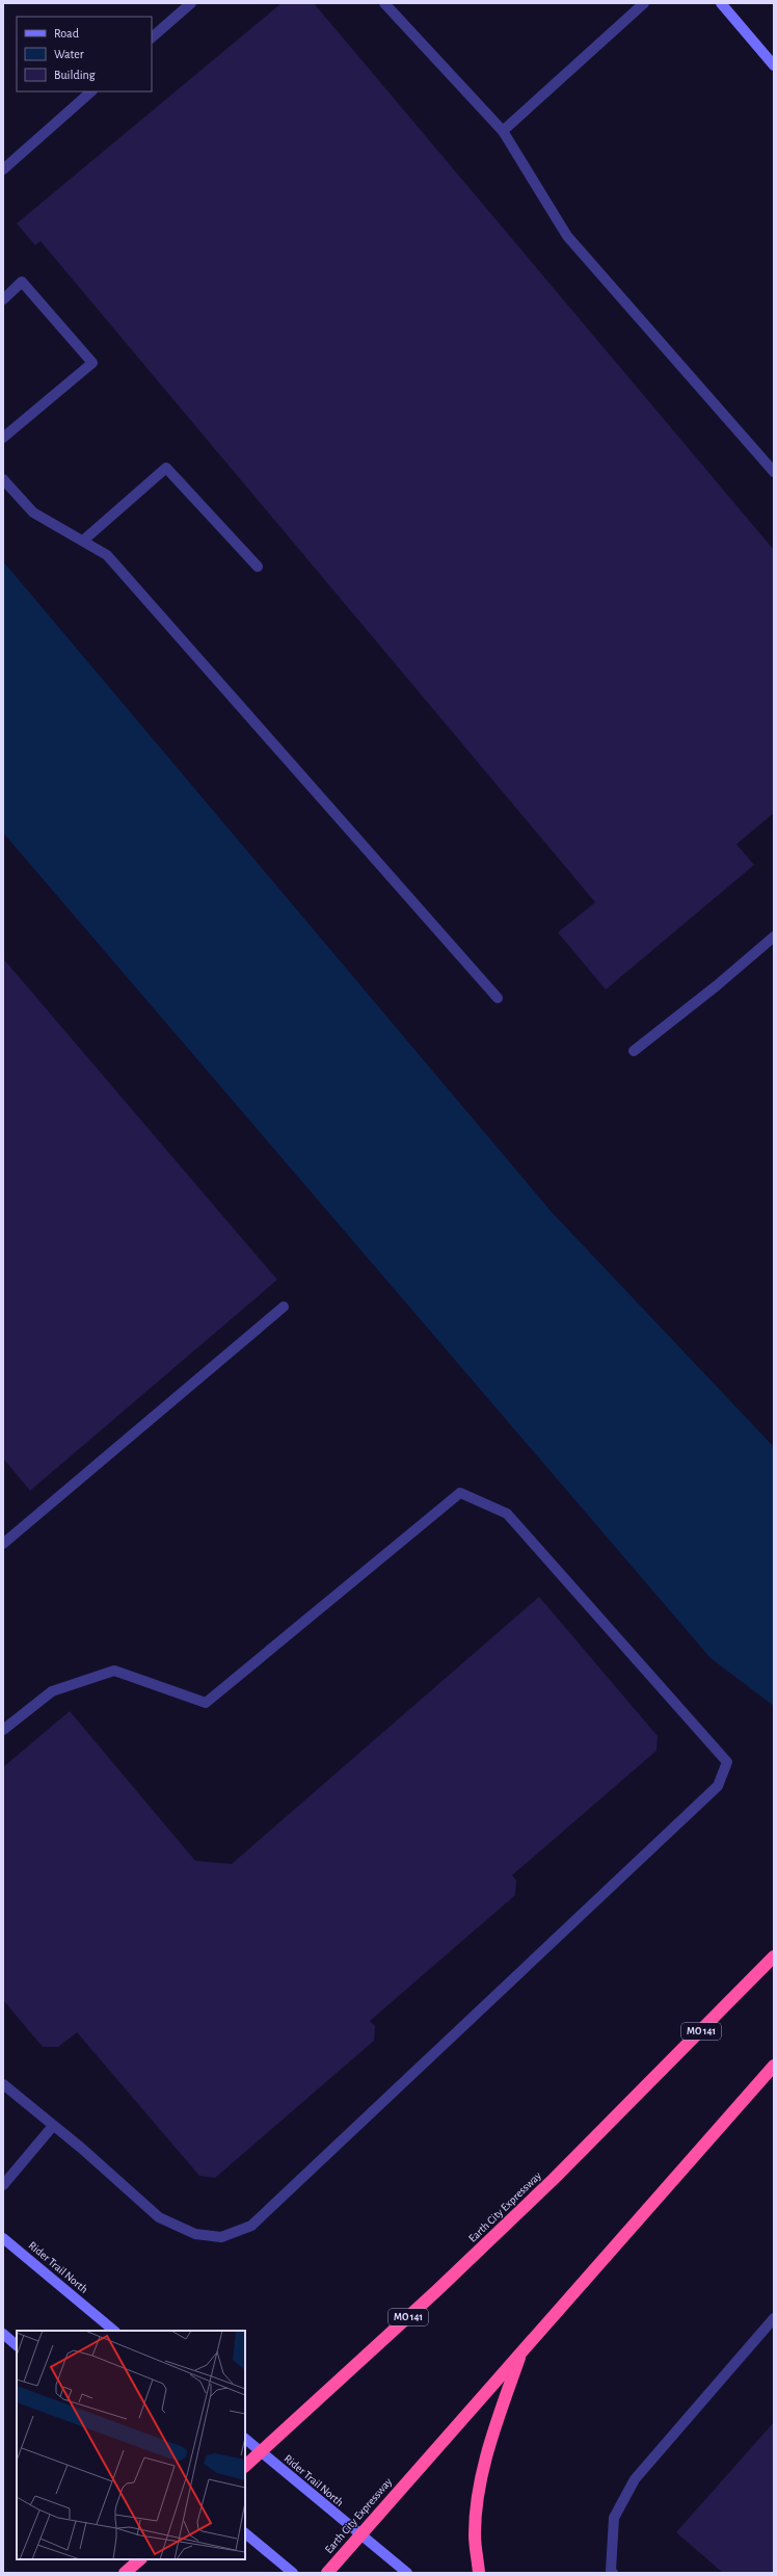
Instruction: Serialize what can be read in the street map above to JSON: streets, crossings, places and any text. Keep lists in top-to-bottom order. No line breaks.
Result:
{"streets":{"highway":["MO 141","Earth City Expressway"],"street":["Rider Trail North"]},"crossings":[["Earth City Expressway","Rider Trail North"]],"legend":["Road","Water","Building"]}
